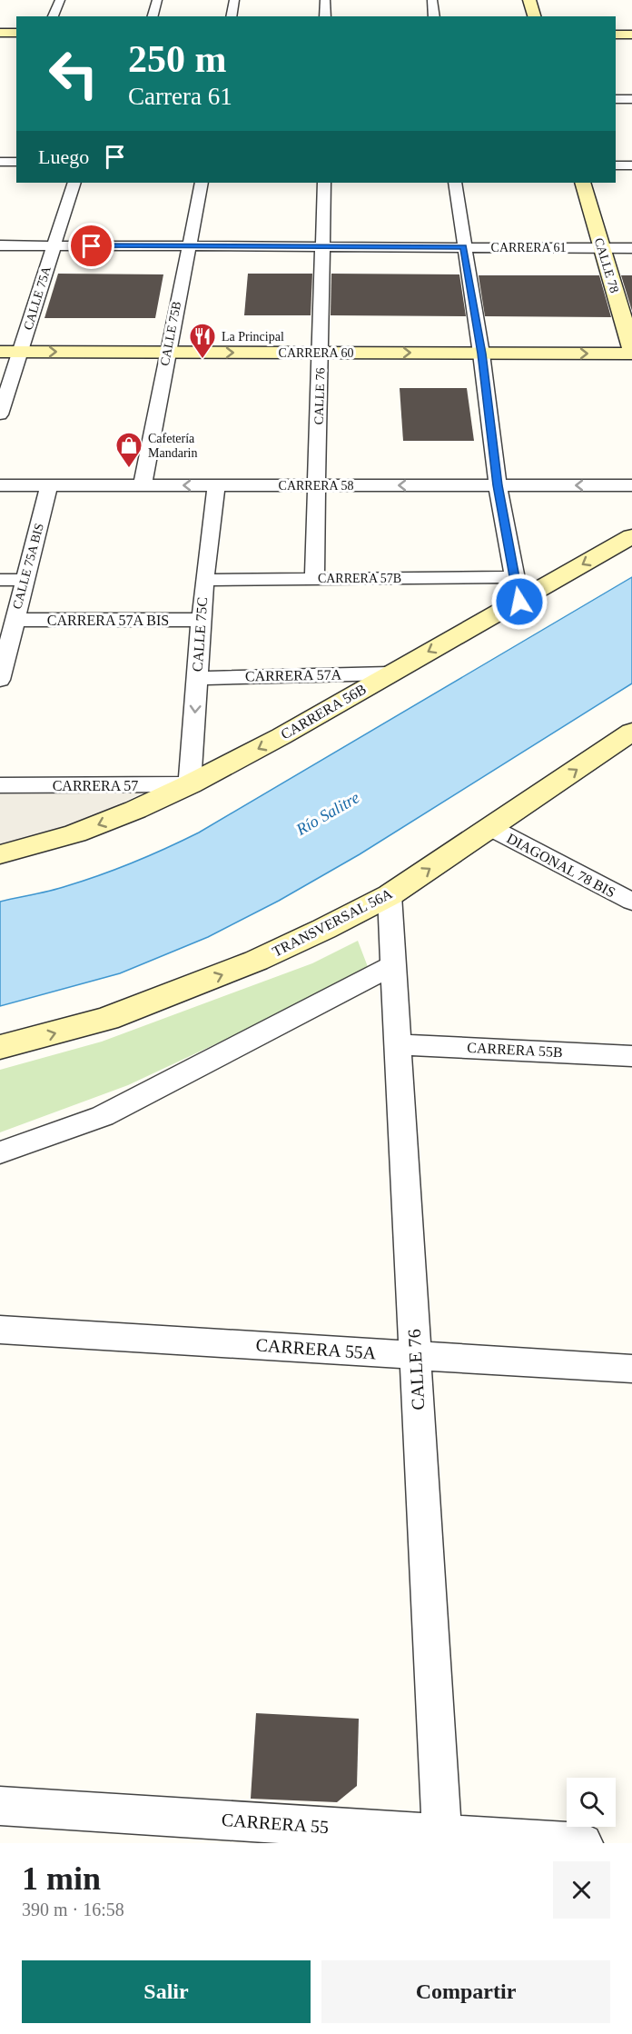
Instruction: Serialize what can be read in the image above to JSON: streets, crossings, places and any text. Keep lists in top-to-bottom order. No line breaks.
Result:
{"streets":{"street":["CARRERA 61","CALLE 78","CALLE 75A","CALLE 75B","CARRERA 60","CALLE 76","CARRERA 58","CALLE 75A BIS","CARRERA 57B","CARRERA 57A BIS","CALLE 75C","CARRERA 57A","CARRERA 56B","CARRERA 57","DIAGONAL 78 BIS","TRANSVERSAL 56A","CARRERA 55B","CARRERA 55A","CARRERA 55"]},"crossings":[["CARRERA 61","CALLE 78"],["CARRERA 61","CALLE 75A"],["CARRERA 61","CALLE 75B"],["CARRERA 61","CALLE 76"],["CALLE 75A","CARRERA 60"],["CALLE 75B","CARRERA 60"],["CALLE 75B","CARRERA 58"],["CARRERA 60","CALLE 76"],["CALLE 76","CARRERA 58"],["CALLE 76","CARRERA 57B"],["CALLE 76","TRANSVERSAL 56A"],["CALLE 76","CARRERA 55B"],["CALLE 76","CARRERA 55A"],["CALLE 76","CARRERA 55"],["CARRERA 58","CALLE 75A BIS"],["CARRERA 58","CALLE 75C"],["CALLE 75A BIS","CARRERA 57A BIS"],["CARRERA 57B","CALLE 75C"],["CARRERA 57B","CARRERA 56B"],["CARRERA 57A BIS","CALLE 75C"],["CALLE 75C","CARRERA 57A"],["CALLE 75C","CARRERA 56B"],["CALLE 75C","CARRERA 57"],["CARRERA 57A","CARRERA 56B"],["CARRERA 56B","CARRERA 57"],["DIAGONAL 78 BIS","TRANSVERSAL 56A"]],"one_way":["CARRERA 60","CARRERA 58","CALLE 75C"],"water":["Río Salitre"],"places":{"restaurant":["La Principal"],"shop":["Cafetería Mandarin"]},"page":{"turn":["250 m","Carrera 61"],"then":"Luego","heading":["1 min","390 m · 16:58"],"buttons":["Salir","Compartir"]}}
